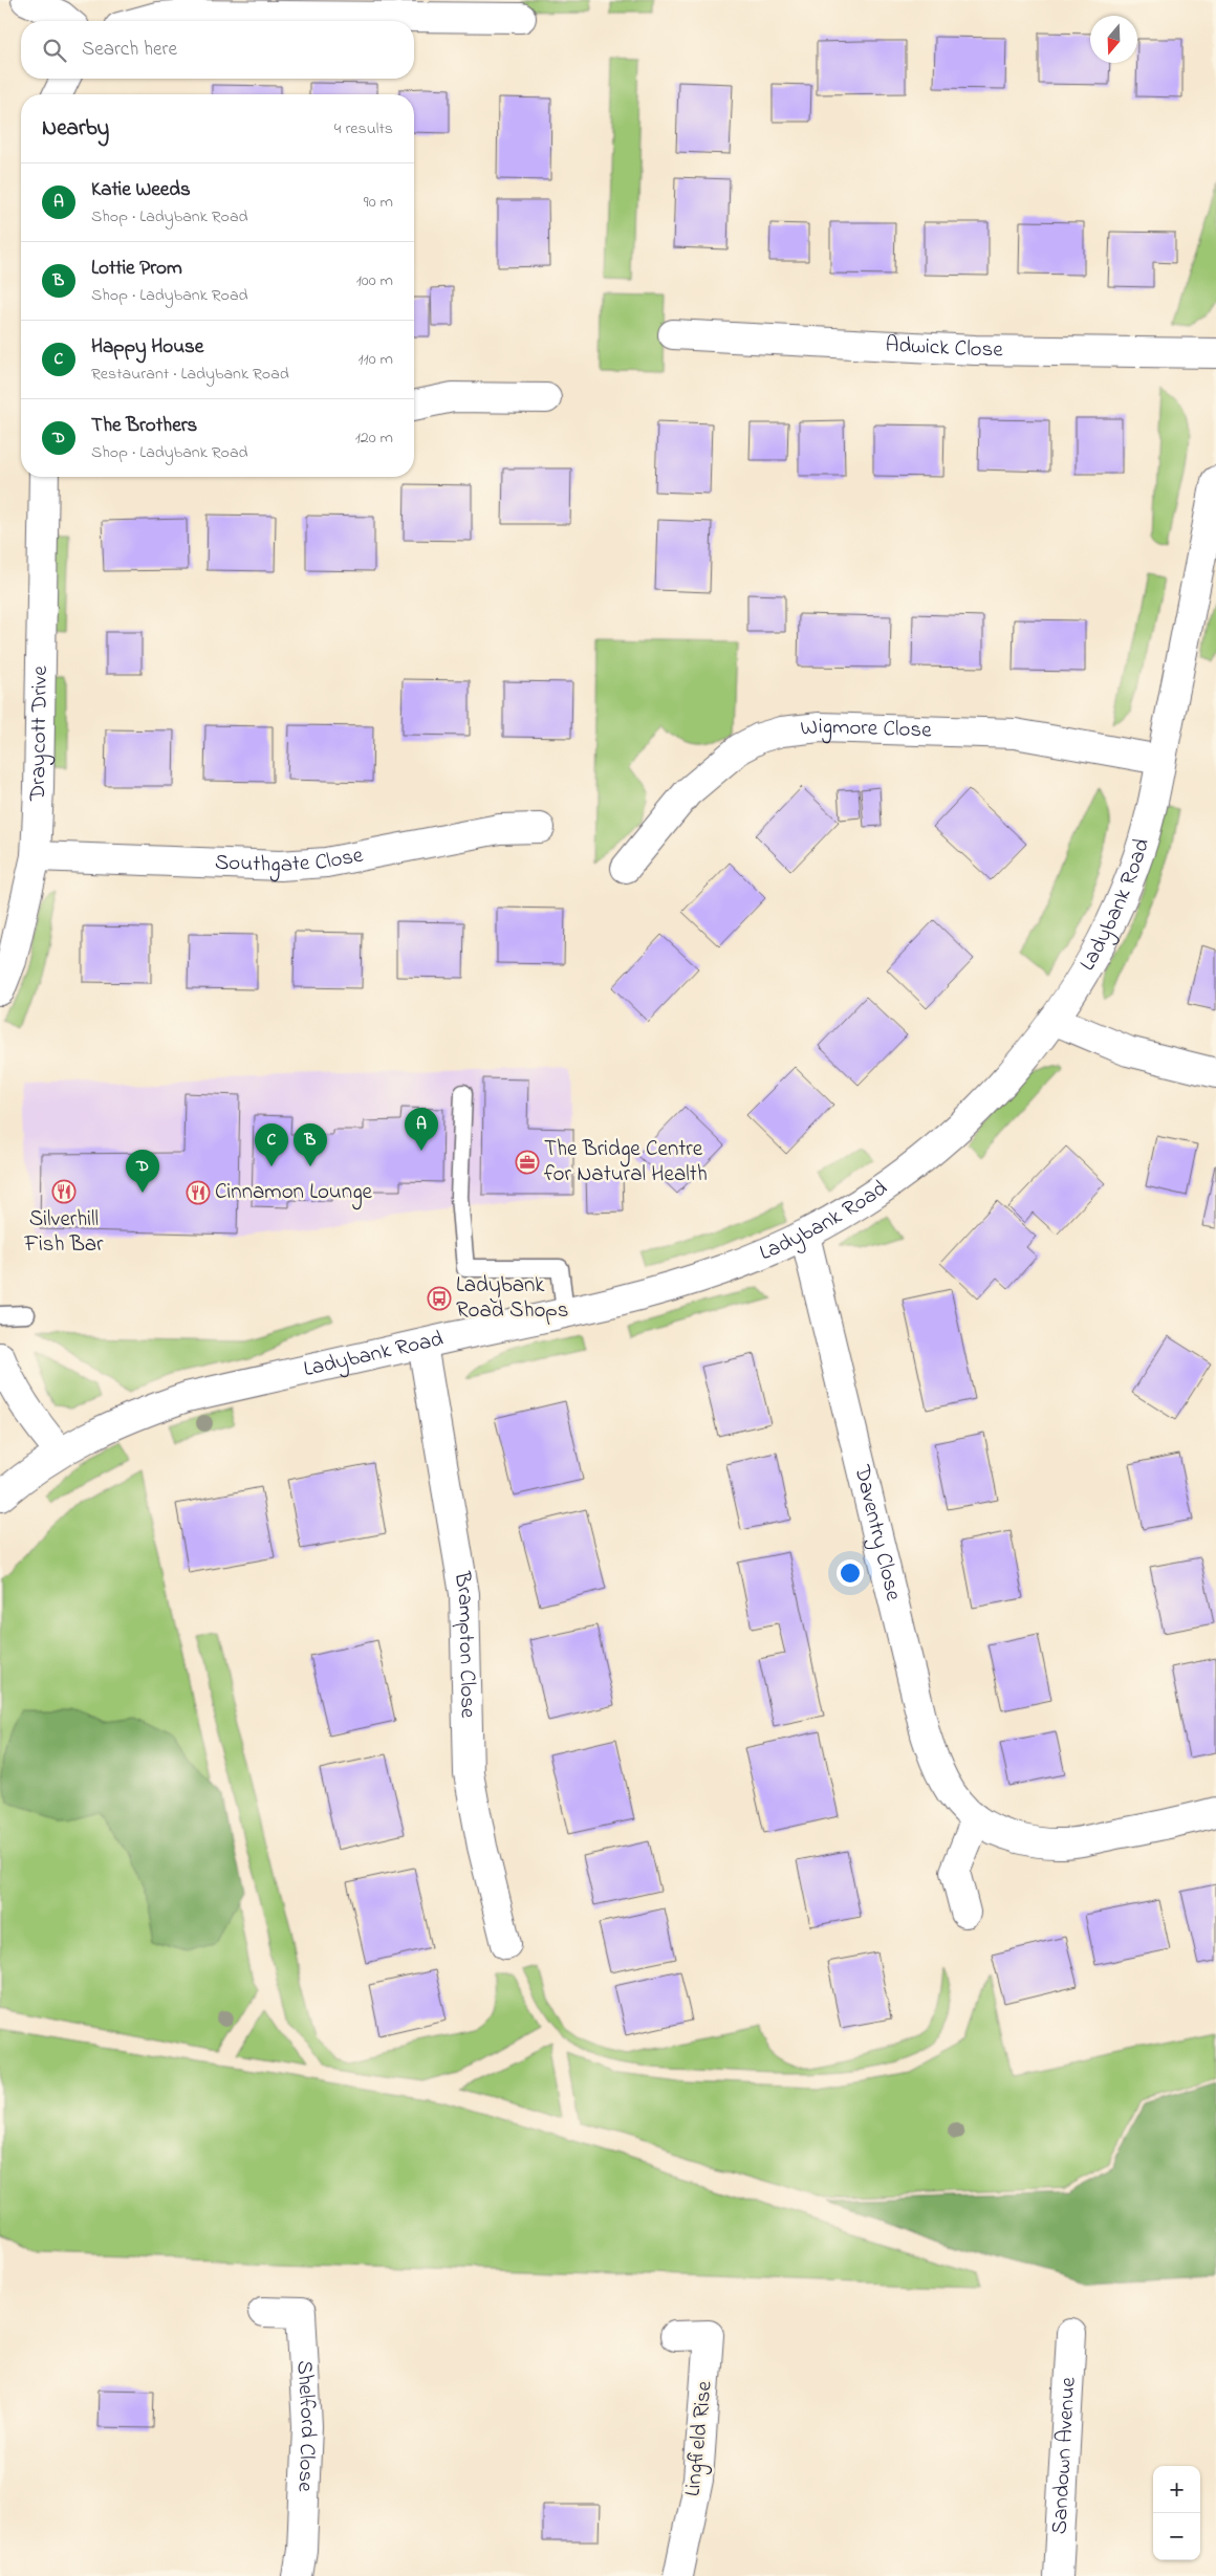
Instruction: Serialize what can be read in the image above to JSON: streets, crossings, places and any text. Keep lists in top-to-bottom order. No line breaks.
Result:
{"streets":{"street":["Adwick Close","Wigmore Close","Draycott Drive","Southgate Close","Ladybank Road","Daventry Close","Brampton Close","Shelford Close","Lingfield Rise","Sandown Avenue"]},"crossings":[["Wigmore Close","Ladybank Road"],["Draycott Drive","Southgate Close"],["Ladybank Road","Daventry Close"],["Ladybank Road","Brampton Close"]],"places":{"office":["The Bridge Centre for Natural Health"],"restaurant":["Silverhill Fish Bar","Cinnamon Lounge"],"bus stop":["Ladybank Road Shops"]},"north":"bottom","page":{"search":"Search here","heading":["Nearby","4 results"],"list":[{"mark":"A","name":"Katie Weeds","note":"Shop · Ladybank Road","value":"90 m"},{"mark":"B","name":"Lottie Prom","note":"Shop · Ladybank Road","value":"100 m"},{"mark":"C","name":"Happy House","note":"Restaurant · Ladybank Road","value":"110 m"},{"mark":"D","name":"The Brothers","note":"Shop · Ladybank Road","value":"120 m"}],"pins":["A","B","C","D"],"map_buttons":["+","−"]}}
